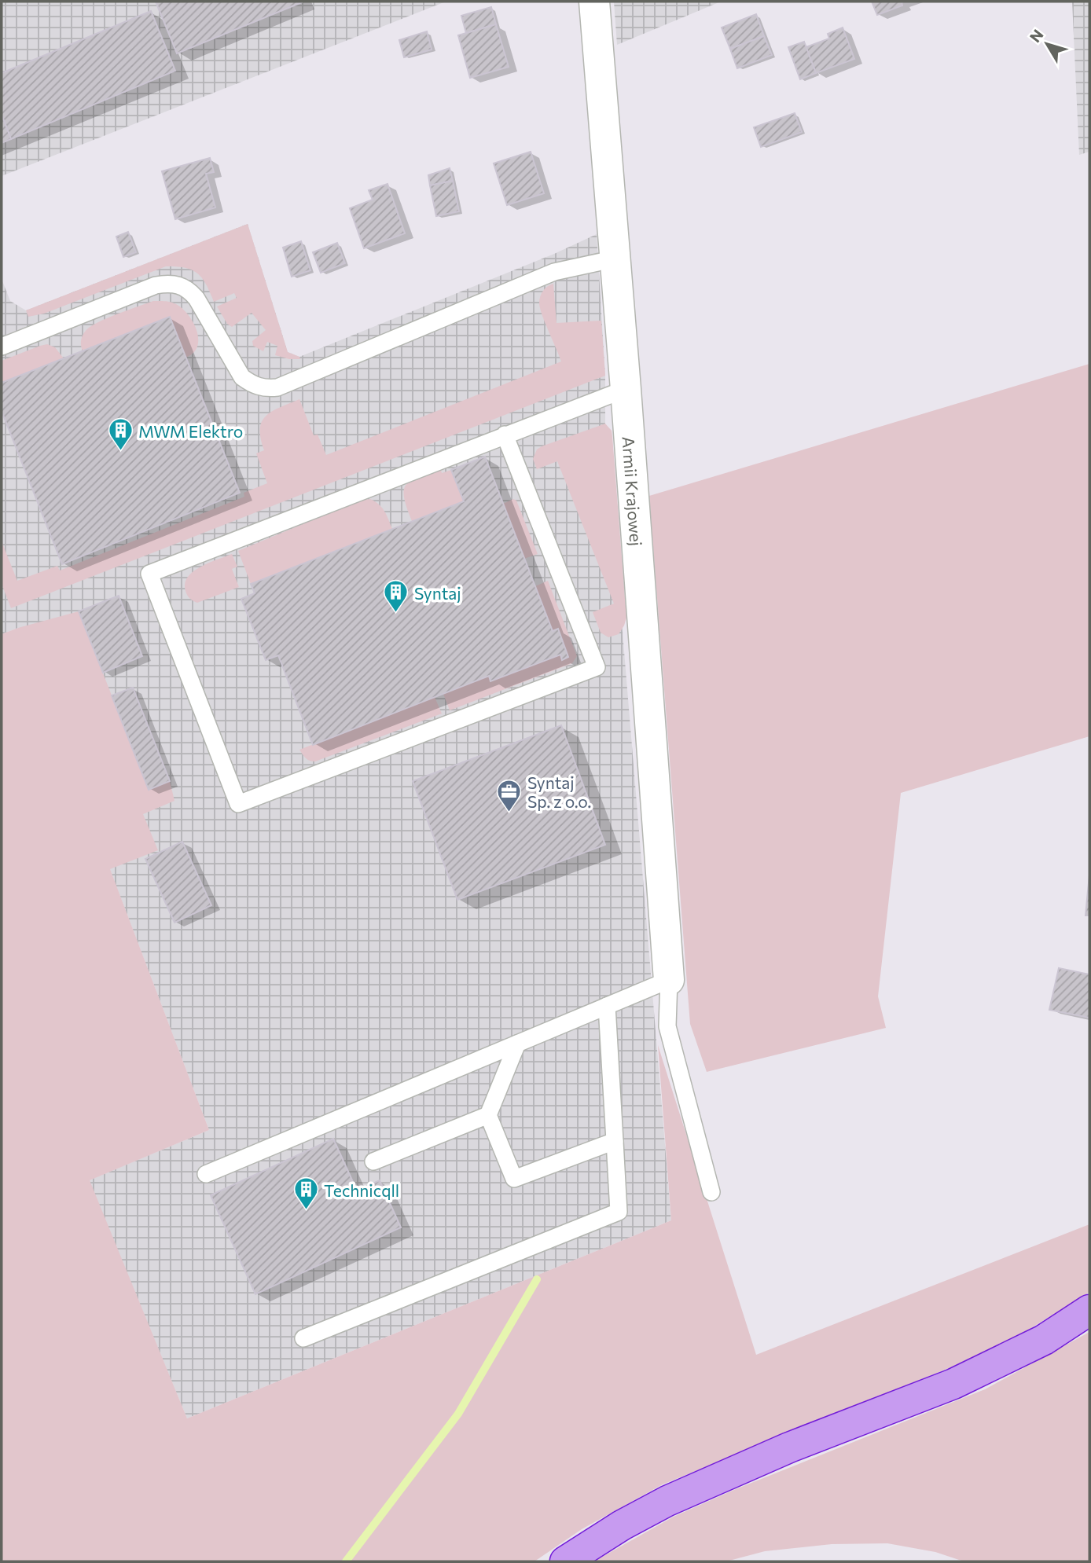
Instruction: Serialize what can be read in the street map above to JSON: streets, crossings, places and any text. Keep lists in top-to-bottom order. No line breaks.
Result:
{"streets":{"street":["Armii Krajowej"]},"places":{"building":["MWM Elektro","Syntaj","Technicqll"],"office":["Syntaj Sp. z o.o."]},"north":"top left"}
